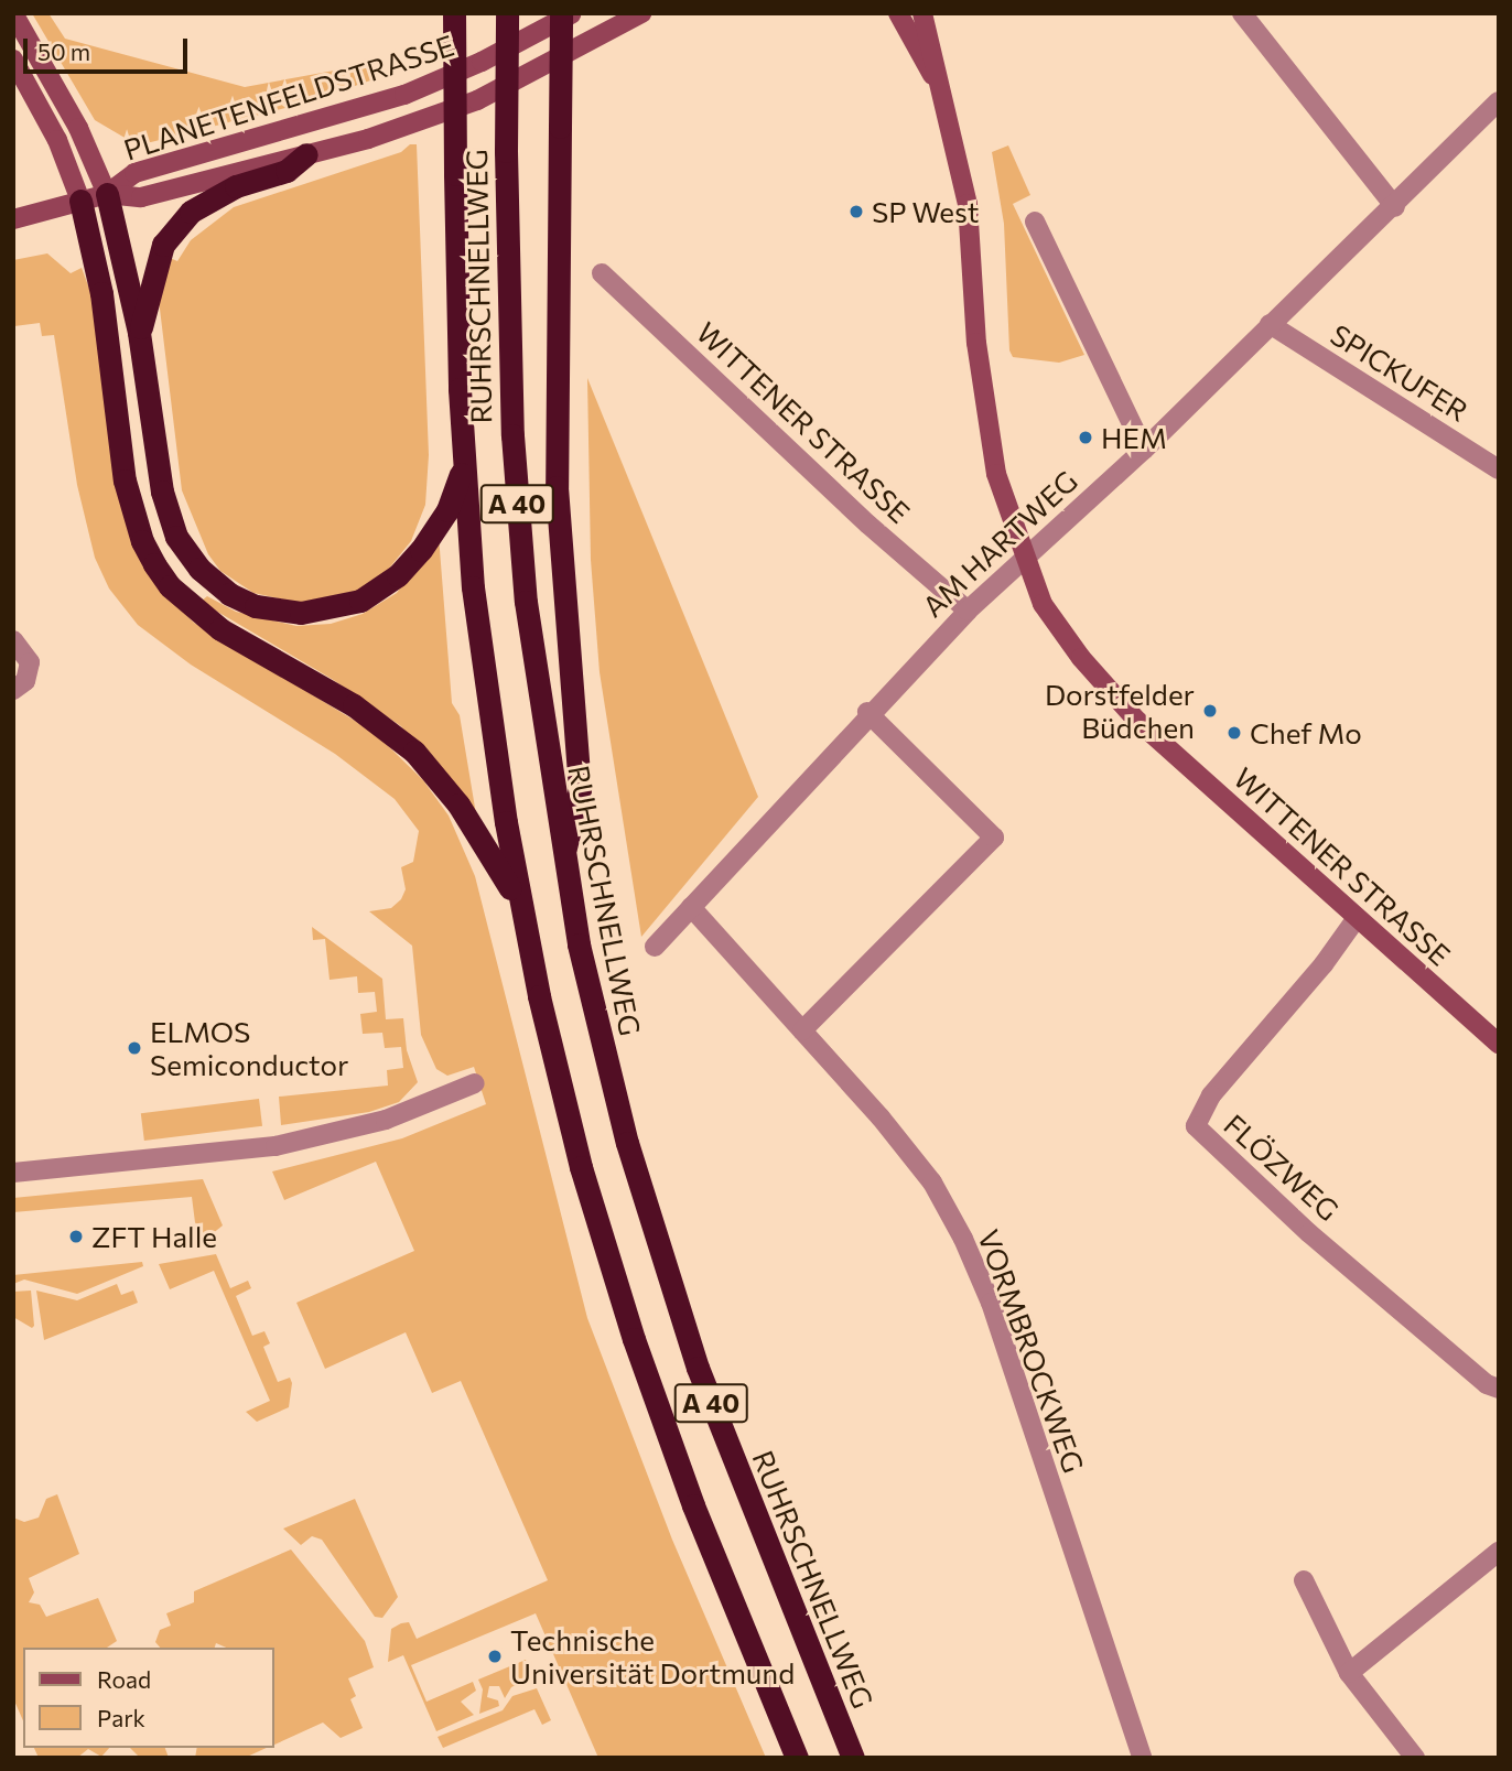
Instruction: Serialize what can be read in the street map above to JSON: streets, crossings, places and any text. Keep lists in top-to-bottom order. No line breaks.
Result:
{"streets":{"highway":["RUHRSCHNELLWEG","A 40"],"main road":["PLANETENFELDSTRASSE","WITTENER STRASSE"],"street":["SPICKUFER","AM HARTWEG","FLÖZWEG","VORMBROCKWEG"]},"crossings":[["SPICKUFER","AM HARTWEG"],["WITTENER STRASSE","AM HARTWEG"],["WITTENER STRASSE","FLÖZWEG"],["AM HARTWEG","VORMBROCKWEG"]],"places":["SP West","HEM","Dorstfelder Büdchen","Chef Mo","ELMOS Semiconductor","ZFT Halle","Technische Universität Dortmund"],"legend":["Road","Park"],"scale_bar":"50 m"}
